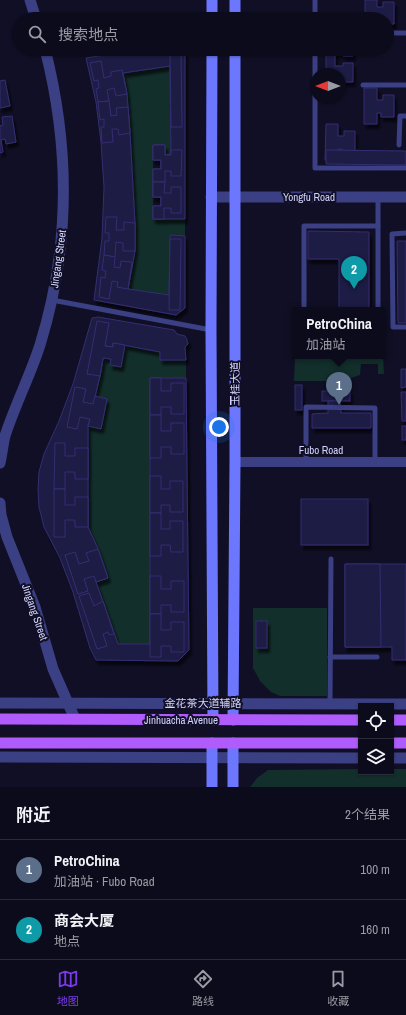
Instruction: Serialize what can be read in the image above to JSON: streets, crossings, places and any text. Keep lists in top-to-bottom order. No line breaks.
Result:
{"streets":{"main road":["玉桂大道","Jinhuacha Avenue"],"street":["Yongfu Road","Jingang Street","Fubo Road","金花茶大道辅路"]},"crossings":[["Yongfu Road","玉桂大道"],["Jingang Street","金花茶大道辅路"],["Jingang Street","Jinhuacha Avenue"],["玉桂大道","Fubo Road"],["玉桂大道","金花茶大道辅路"],["玉桂大道","Jinhuacha Avenue"]],"north":"left","page":{"search":"搜索地点","pins":["2","1"],"popup":["PetroChina","加油站"],"heading":["附近","2个结果"],"list":[{"mark":"1","name":"PetroChina","note":"加油站 · Fubo Road","value":"100 m"},{"mark":"2","name":"商会大厦","note":"地点","value":"160 m"}],"nav":["地图","路线","收藏"]}}
